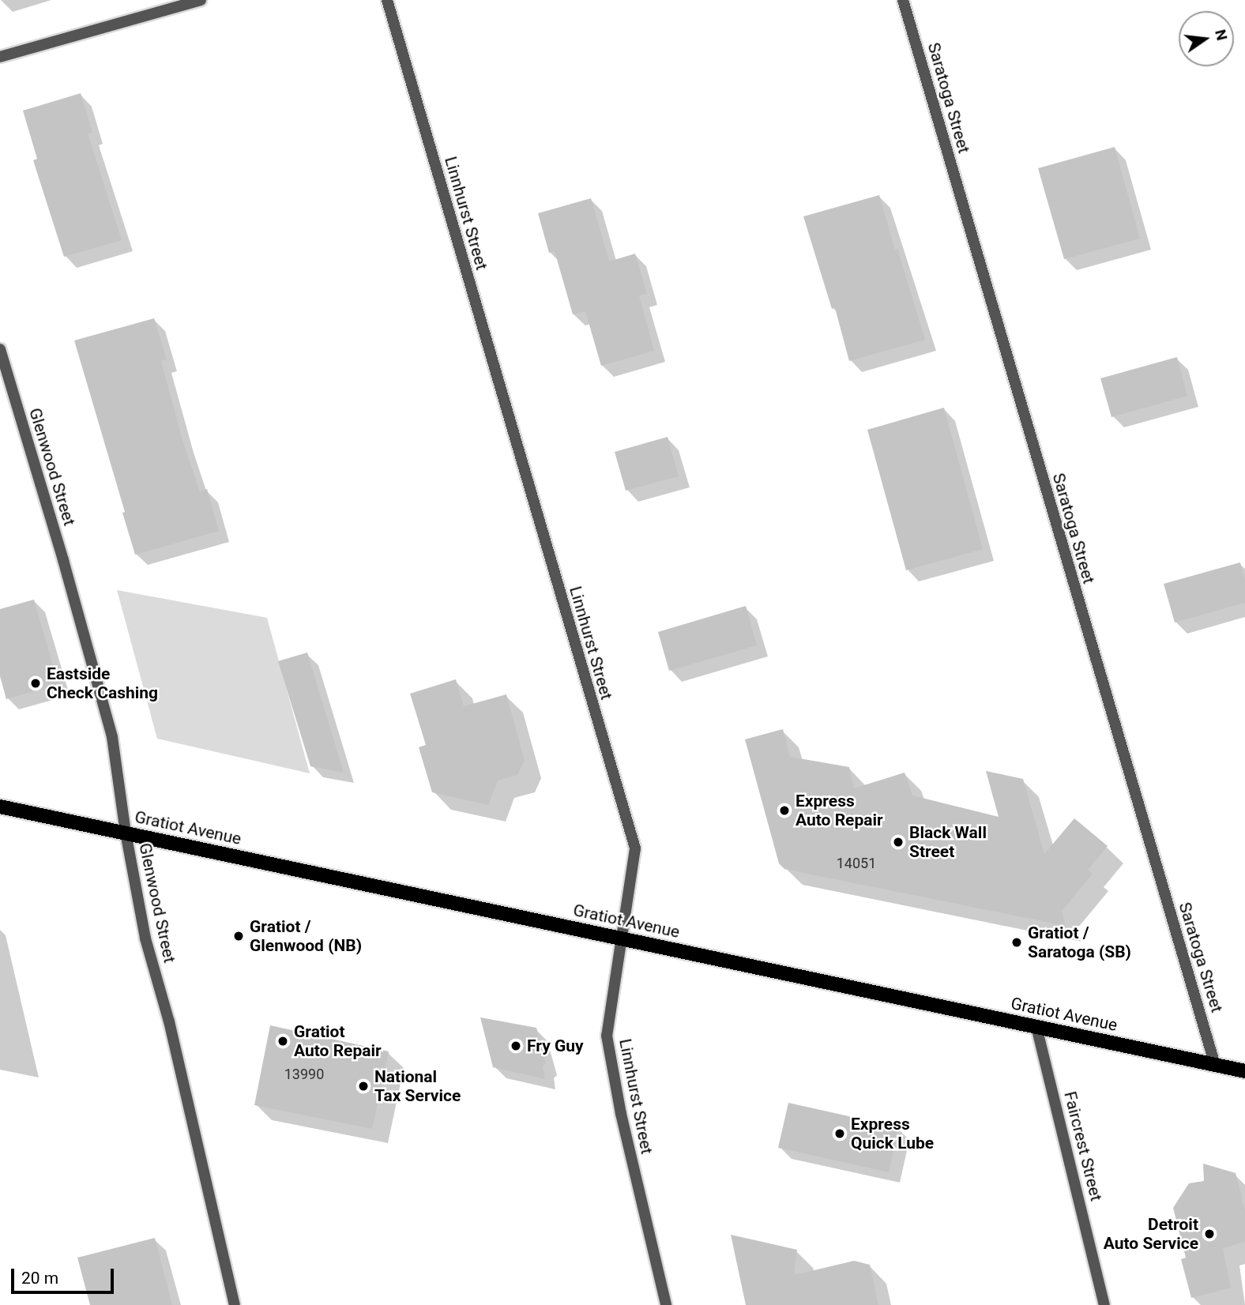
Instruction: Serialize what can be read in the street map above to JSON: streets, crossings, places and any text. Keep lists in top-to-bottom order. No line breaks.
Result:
{"streets":{"main road":["Gratiot Avenue"],"street":["Saratoga Street","Linnhurst Street","Glenwood Street","Faircrest Street"]},"crossings":[["Saratoga Street","Gratiot Avenue"],["Linnhurst Street","Gratiot Avenue"],["Glenwood Street","Gratiot Avenue"],["Gratiot Avenue","Faircrest Street"]],"places":["Eastside Check Cashing","Express Auto Repair","Black Wall Street","Gratiot / Glenwood (NB)","Gratiot / Saratoga (SB)","Gratiot Auto Repair","Fry Guy","National Tax Service","Express Quick Lube","Detroit Auto Service"],"house_numbers":["14051","13990"],"scale_bar":"20 m","north":"right"}
